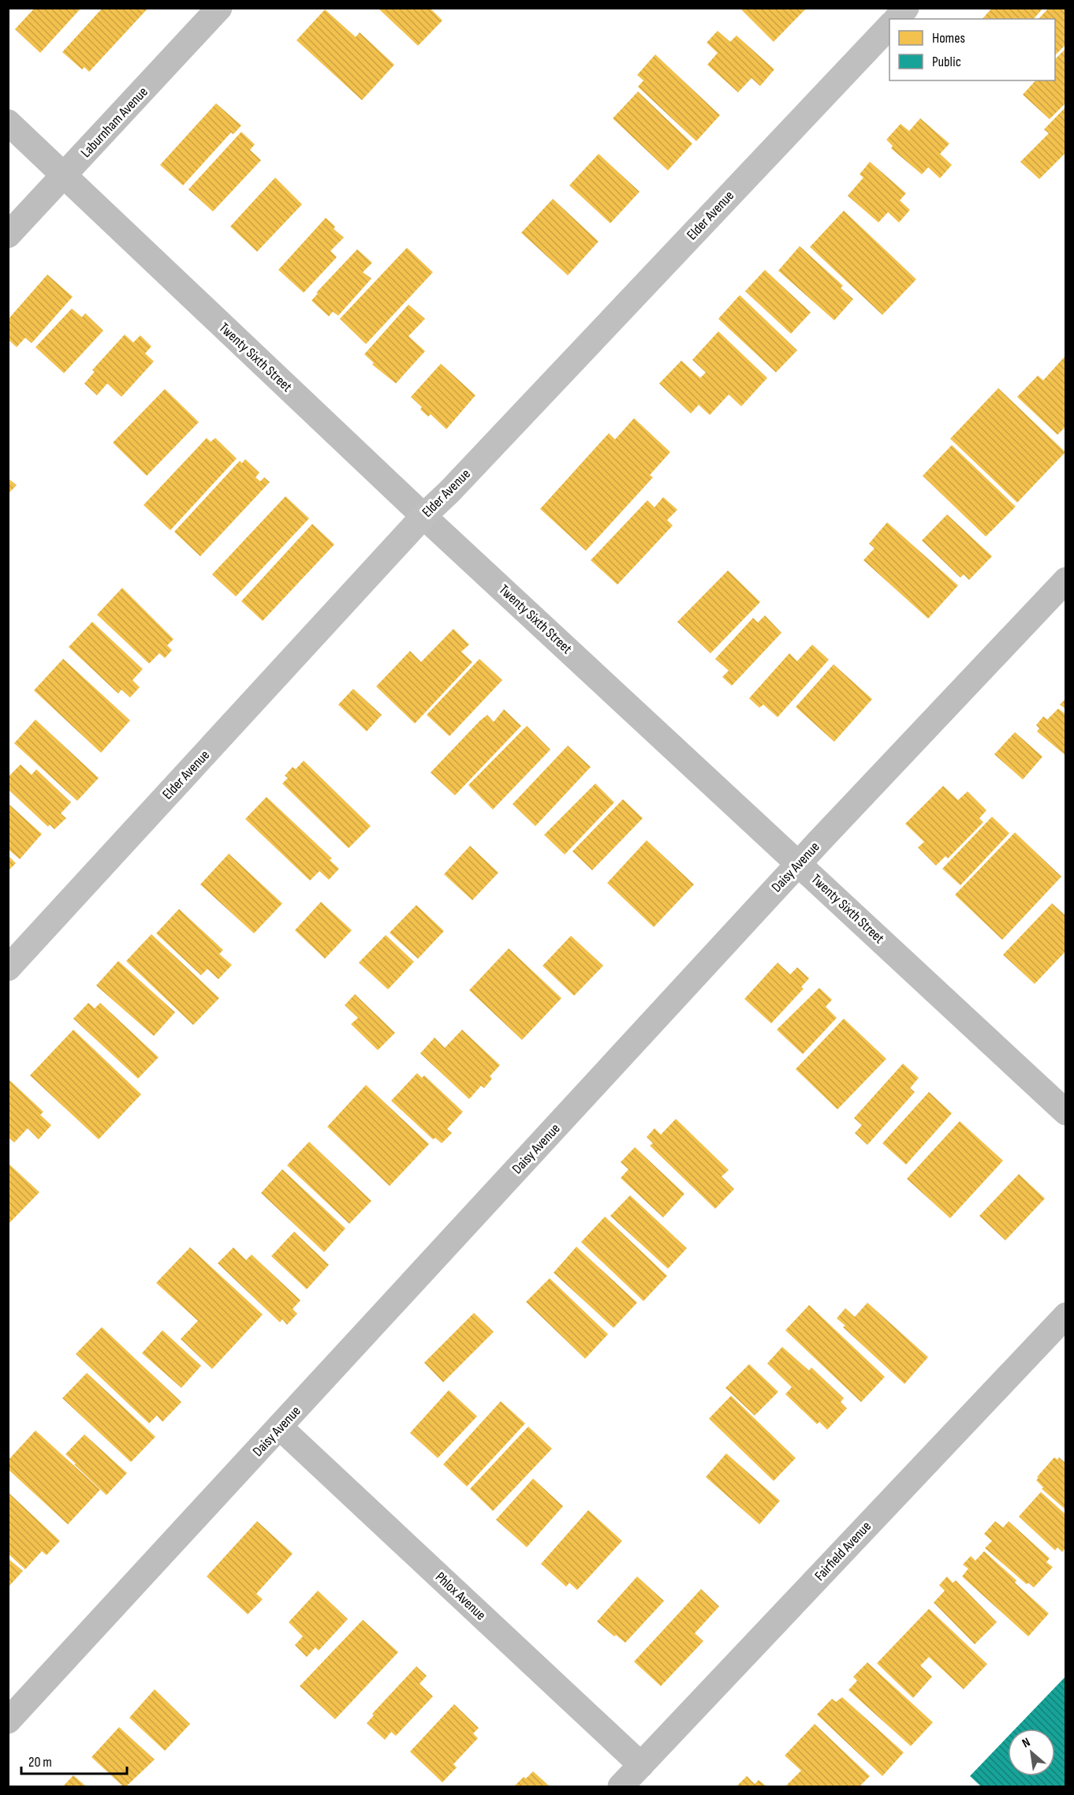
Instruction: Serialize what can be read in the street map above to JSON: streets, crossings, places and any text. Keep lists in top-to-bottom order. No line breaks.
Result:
{"streets":{"street":["Laburnham Avenue","Elder Avenue","Twenty Sixth Street","Daisy Avenue","Fairfield Avenue","Phlox Avenue"]},"crossings":[["Laburnham Avenue","Twenty Sixth Street"],["Elder Avenue","Twenty Sixth Street"],["Twenty Sixth Street","Daisy Avenue"],["Daisy Avenue","Phlox Avenue"],["Fairfield Avenue","Phlox Avenue"]],"legend":["Homes","Public"],"scale_bar":"20 m","north":"top left"}
